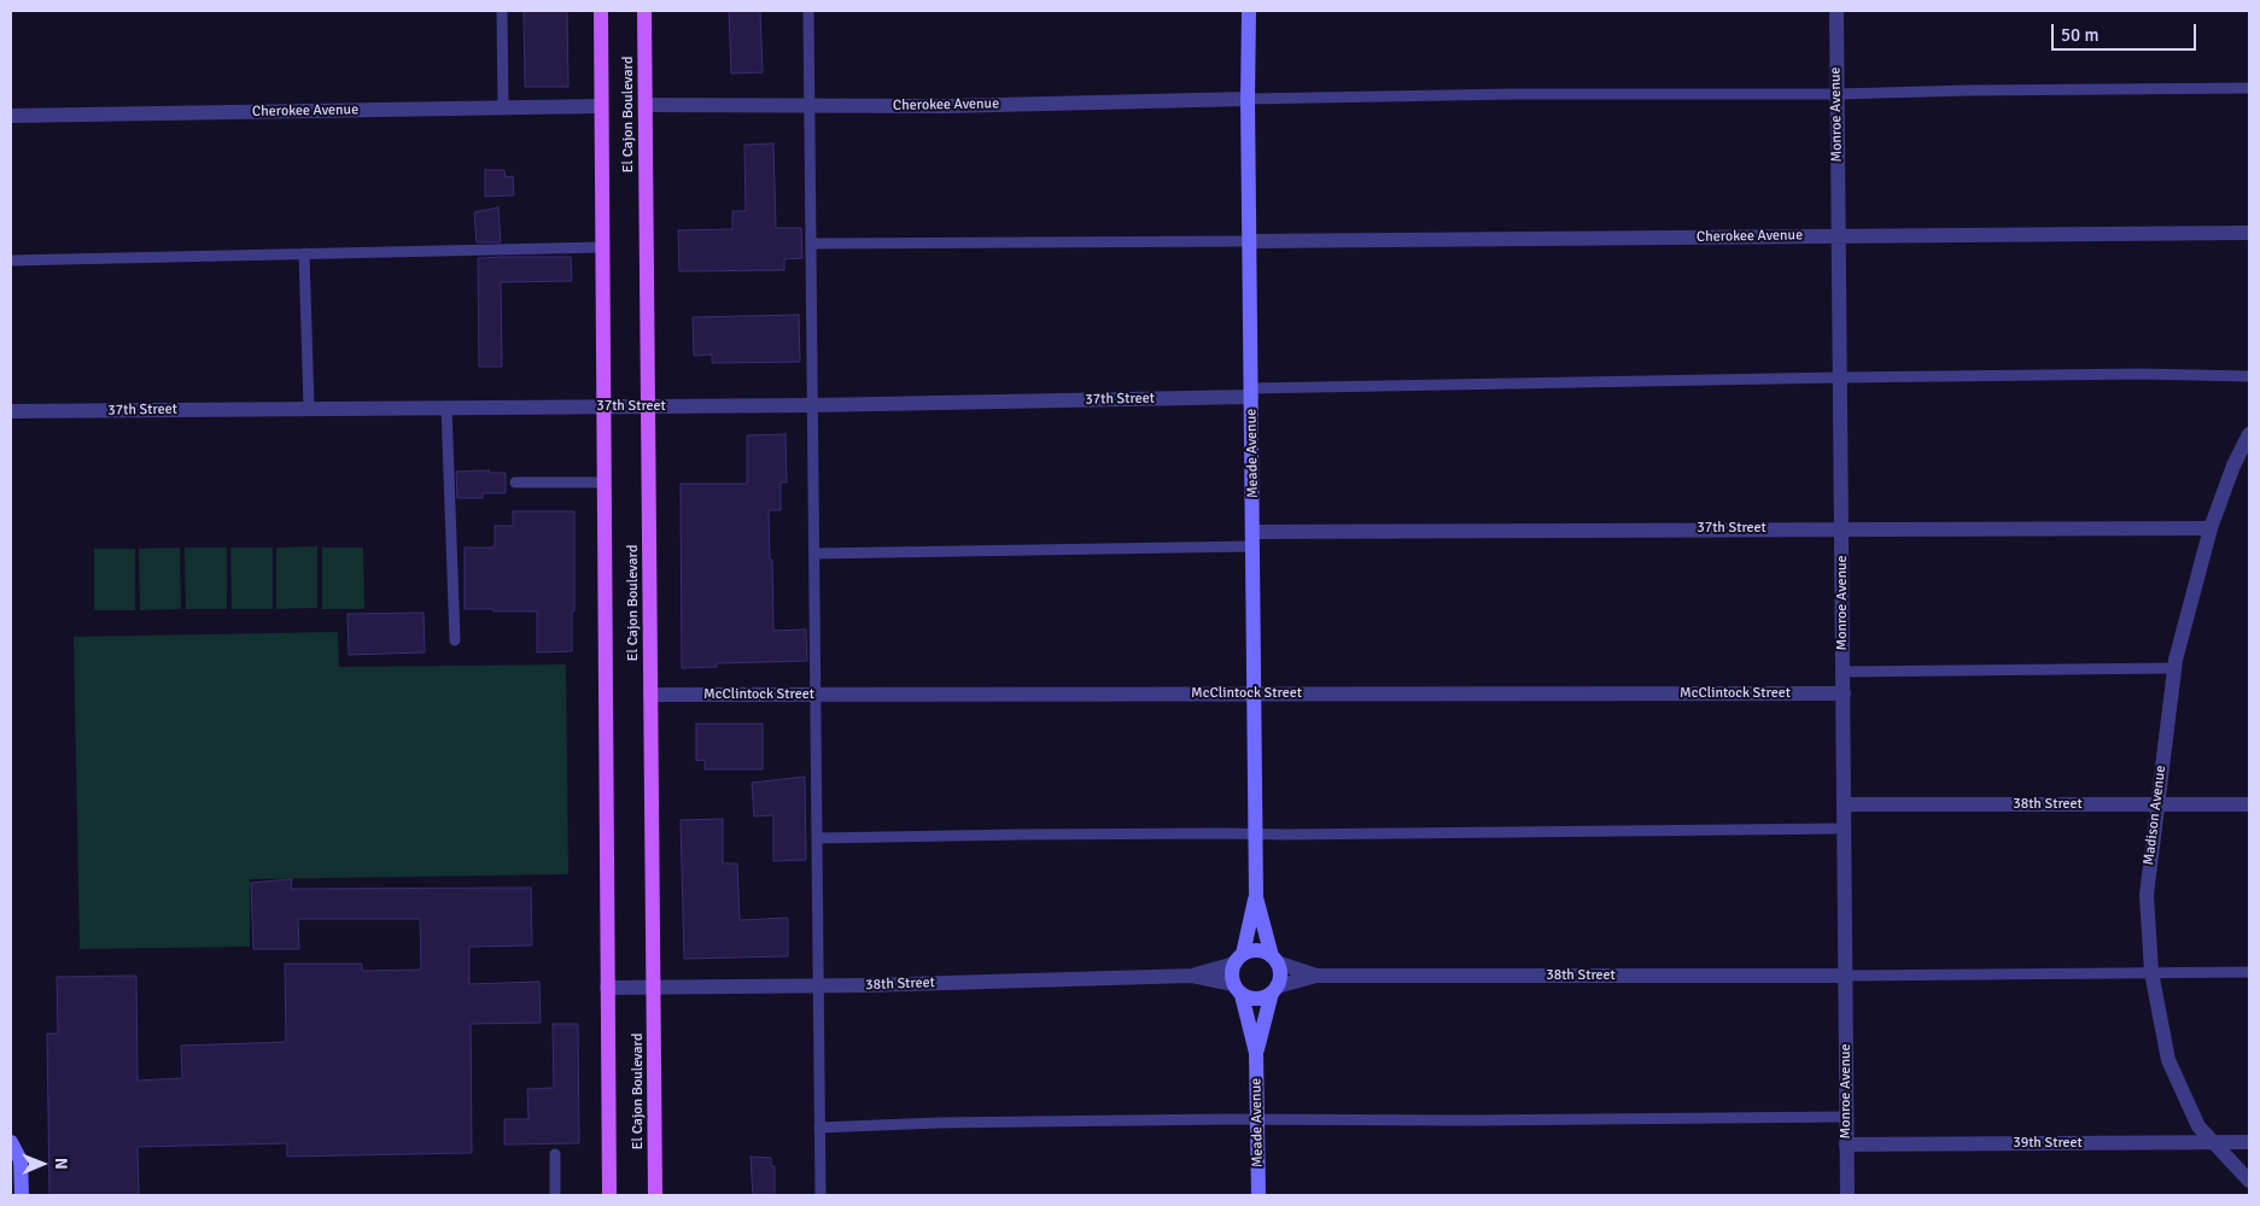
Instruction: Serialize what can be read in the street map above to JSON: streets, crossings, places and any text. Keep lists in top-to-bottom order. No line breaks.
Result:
{"streets":{"main road":["El Cajon Boulevard","Meade Avenue"],"street":["Cherokee Avenue","Monroe Avenue","37th Street","McClintock Street","38th Street","Madison Avenue","39th Street"]},"crossings":[["Cherokee Avenue","El Cajon Boulevard"],["Cherokee Avenue","Monroe Avenue"],["Cherokee Avenue","Meade Avenue"],["El Cajon Boulevard","37th Street"],["El Cajon Boulevard","McClintock Street"],["El Cajon Boulevard","38th Street"],["Monroe Avenue","37th Street"],["Monroe Avenue","McClintock Street"],["Monroe Avenue","38th Street"],["Monroe Avenue","39th Street"],["37th Street","Meade Avenue"],["37th Street","Madison Avenue"],["Meade Avenue","McClintock Street"],["Meade Avenue","38th Street"],["38th Street","Madison Avenue"],["Madison Avenue","39th Street"]],"scale_bar":"50 m","north":"right"}
